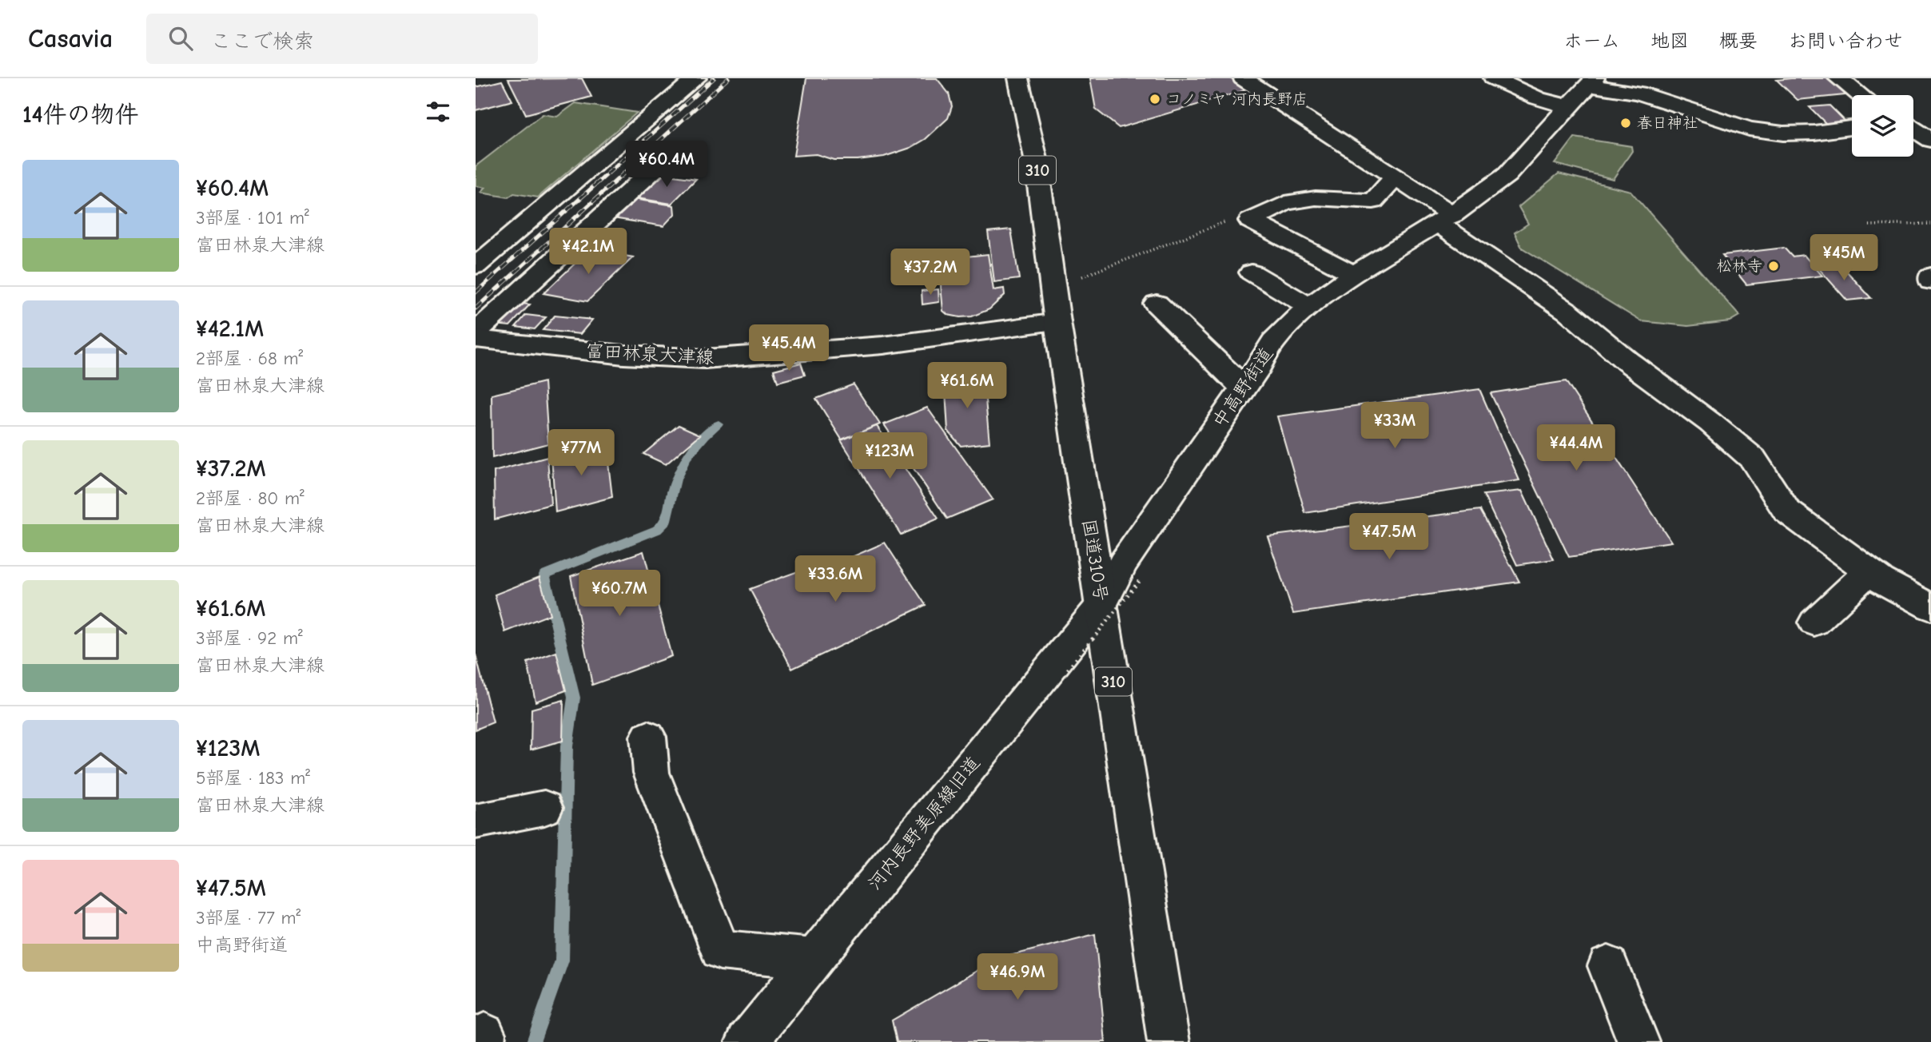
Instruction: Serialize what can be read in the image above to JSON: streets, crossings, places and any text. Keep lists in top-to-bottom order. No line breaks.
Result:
{"streets":{"main road":["310","富田林泉大津線","中高野街道","国道310号","河内長野美原線旧道"]},"crossings":[["富田林泉大津線","国道310号"],["中高野街道","国道310号"],["中高野街道","河内長野美原線旧道"],["国道310号","河内長野美原線旧道"]],"places":["コノミヤ 河内長野店","春日神社","松林寺"],"page":{"header":"Casavia","search":"ここで検索","nav":["ホーム","地図","概要","お問い合わせ"],"heading":"14件の物件","price":["¥60.4M","¥42.1M","¥45M","¥37.2M","¥45.4M","¥61.6M","¥33M","¥44.4M","¥77M","¥123M","¥47.5M","¥33.6M","¥60.7M","¥46.9M"],"list":[{"name":"¥60.4M","note":"3部屋 · 101 m² · 富田林泉大津線"},{"name":"¥42.1M","note":"2部屋 · 68 m² · 富田林泉大津線"},{"name":"¥37.2M","note":"2部屋 · 80 m² · 富田林泉大津線"},{"name":"¥61.6M","note":"3部屋 · 92 m² · 富田林泉大津線"},{"name":"¥123M","note":"5部屋 · 183 m² · 富田林泉大津線"},{"name":"¥47.5M","note":"3部屋 · 77 m² · 中高野街道"}]}}
